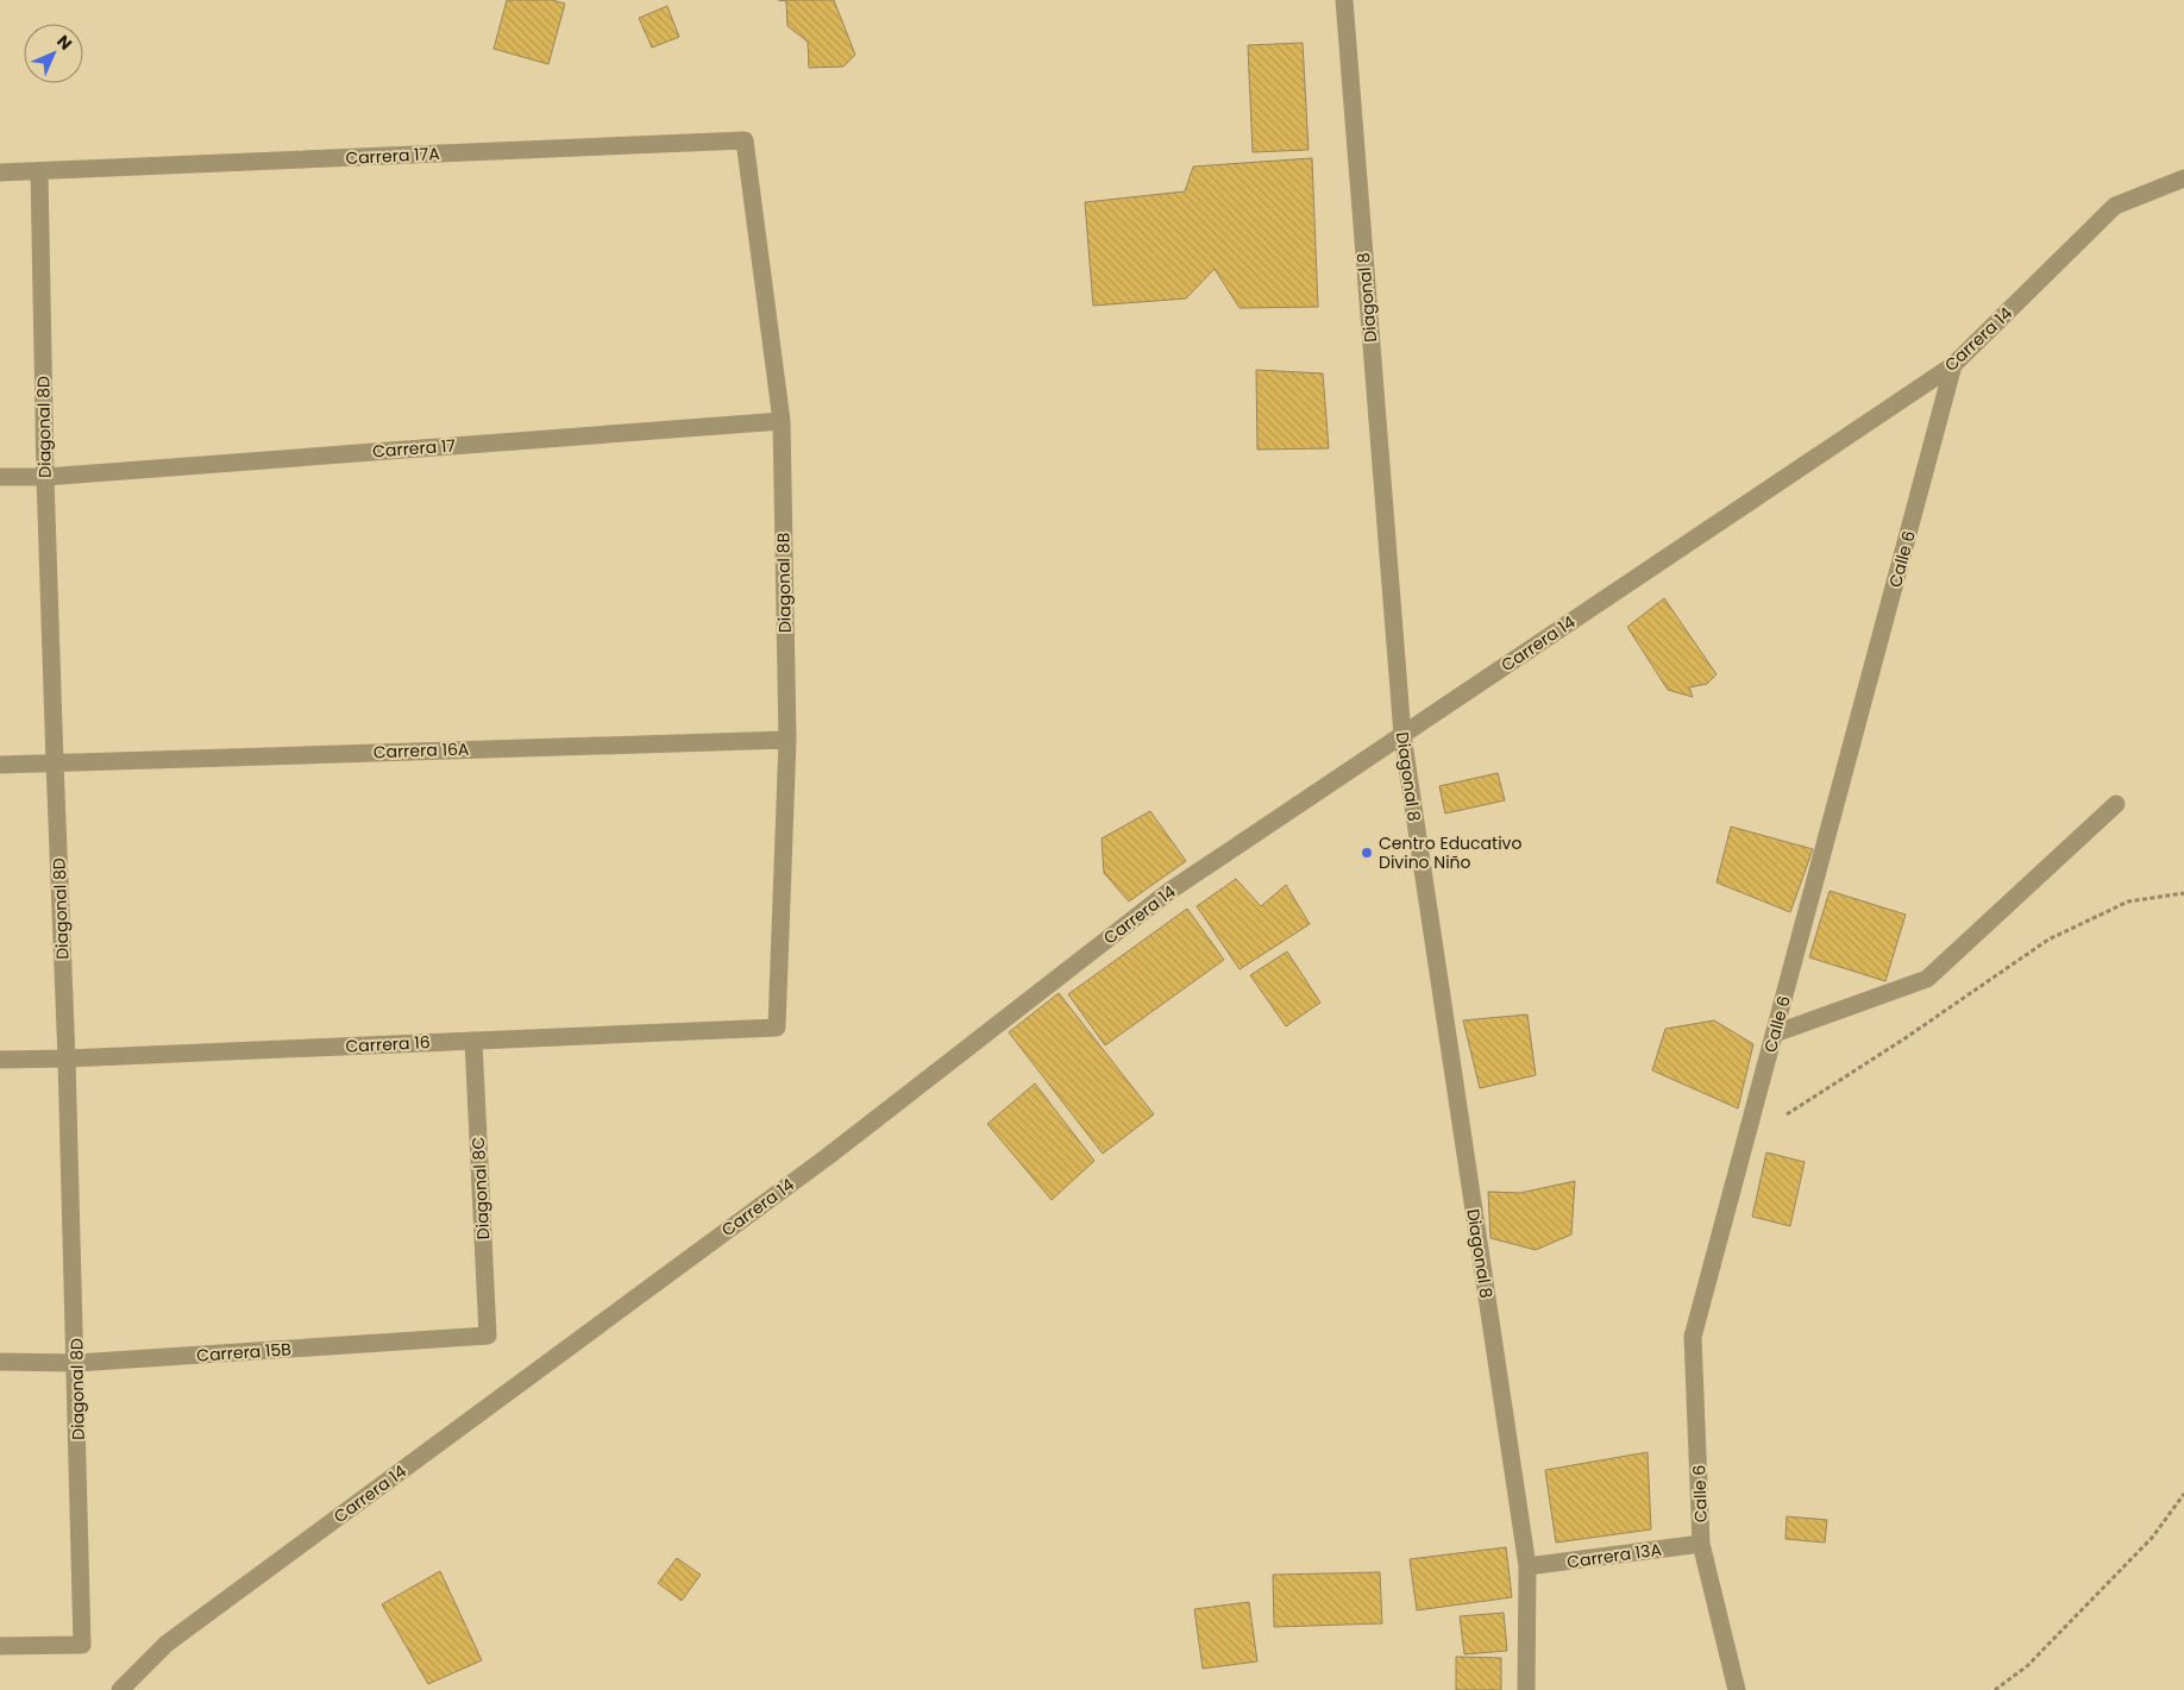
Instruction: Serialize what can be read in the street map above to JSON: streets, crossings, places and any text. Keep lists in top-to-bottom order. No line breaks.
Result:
{"streets":{"street":["Carrera 17A","Diagonal 8","Carrera 14","Diagonal 8D","Carrera 17","Calle 6","Diagonal 8B","Carrera 16A","Carrera 16","Diagonal 8C","Carrera 15B","Carrera 13A"]},"crossings":[["Carrera 17A","Diagonal 8D"],["Carrera 17A","Diagonal 8B"],["Diagonal 8","Carrera 14"],["Diagonal 8","Carrera 13A"],["Carrera 14","Calle 6"],["Diagonal 8D","Carrera 17"],["Diagonal 8D","Carrera 16A"],["Diagonal 8D","Carrera 16"],["Diagonal 8D","Carrera 15B"],["Carrera 17","Diagonal 8B"],["Calle 6","Carrera 13A"],["Diagonal 8B","Carrera 16A"],["Diagonal 8B","Carrera 16"],["Carrera 16","Diagonal 8C"],["Diagonal 8C","Carrera 15B"]],"places":["Centro Educativo Divino Niño"],"north":"top right"}
